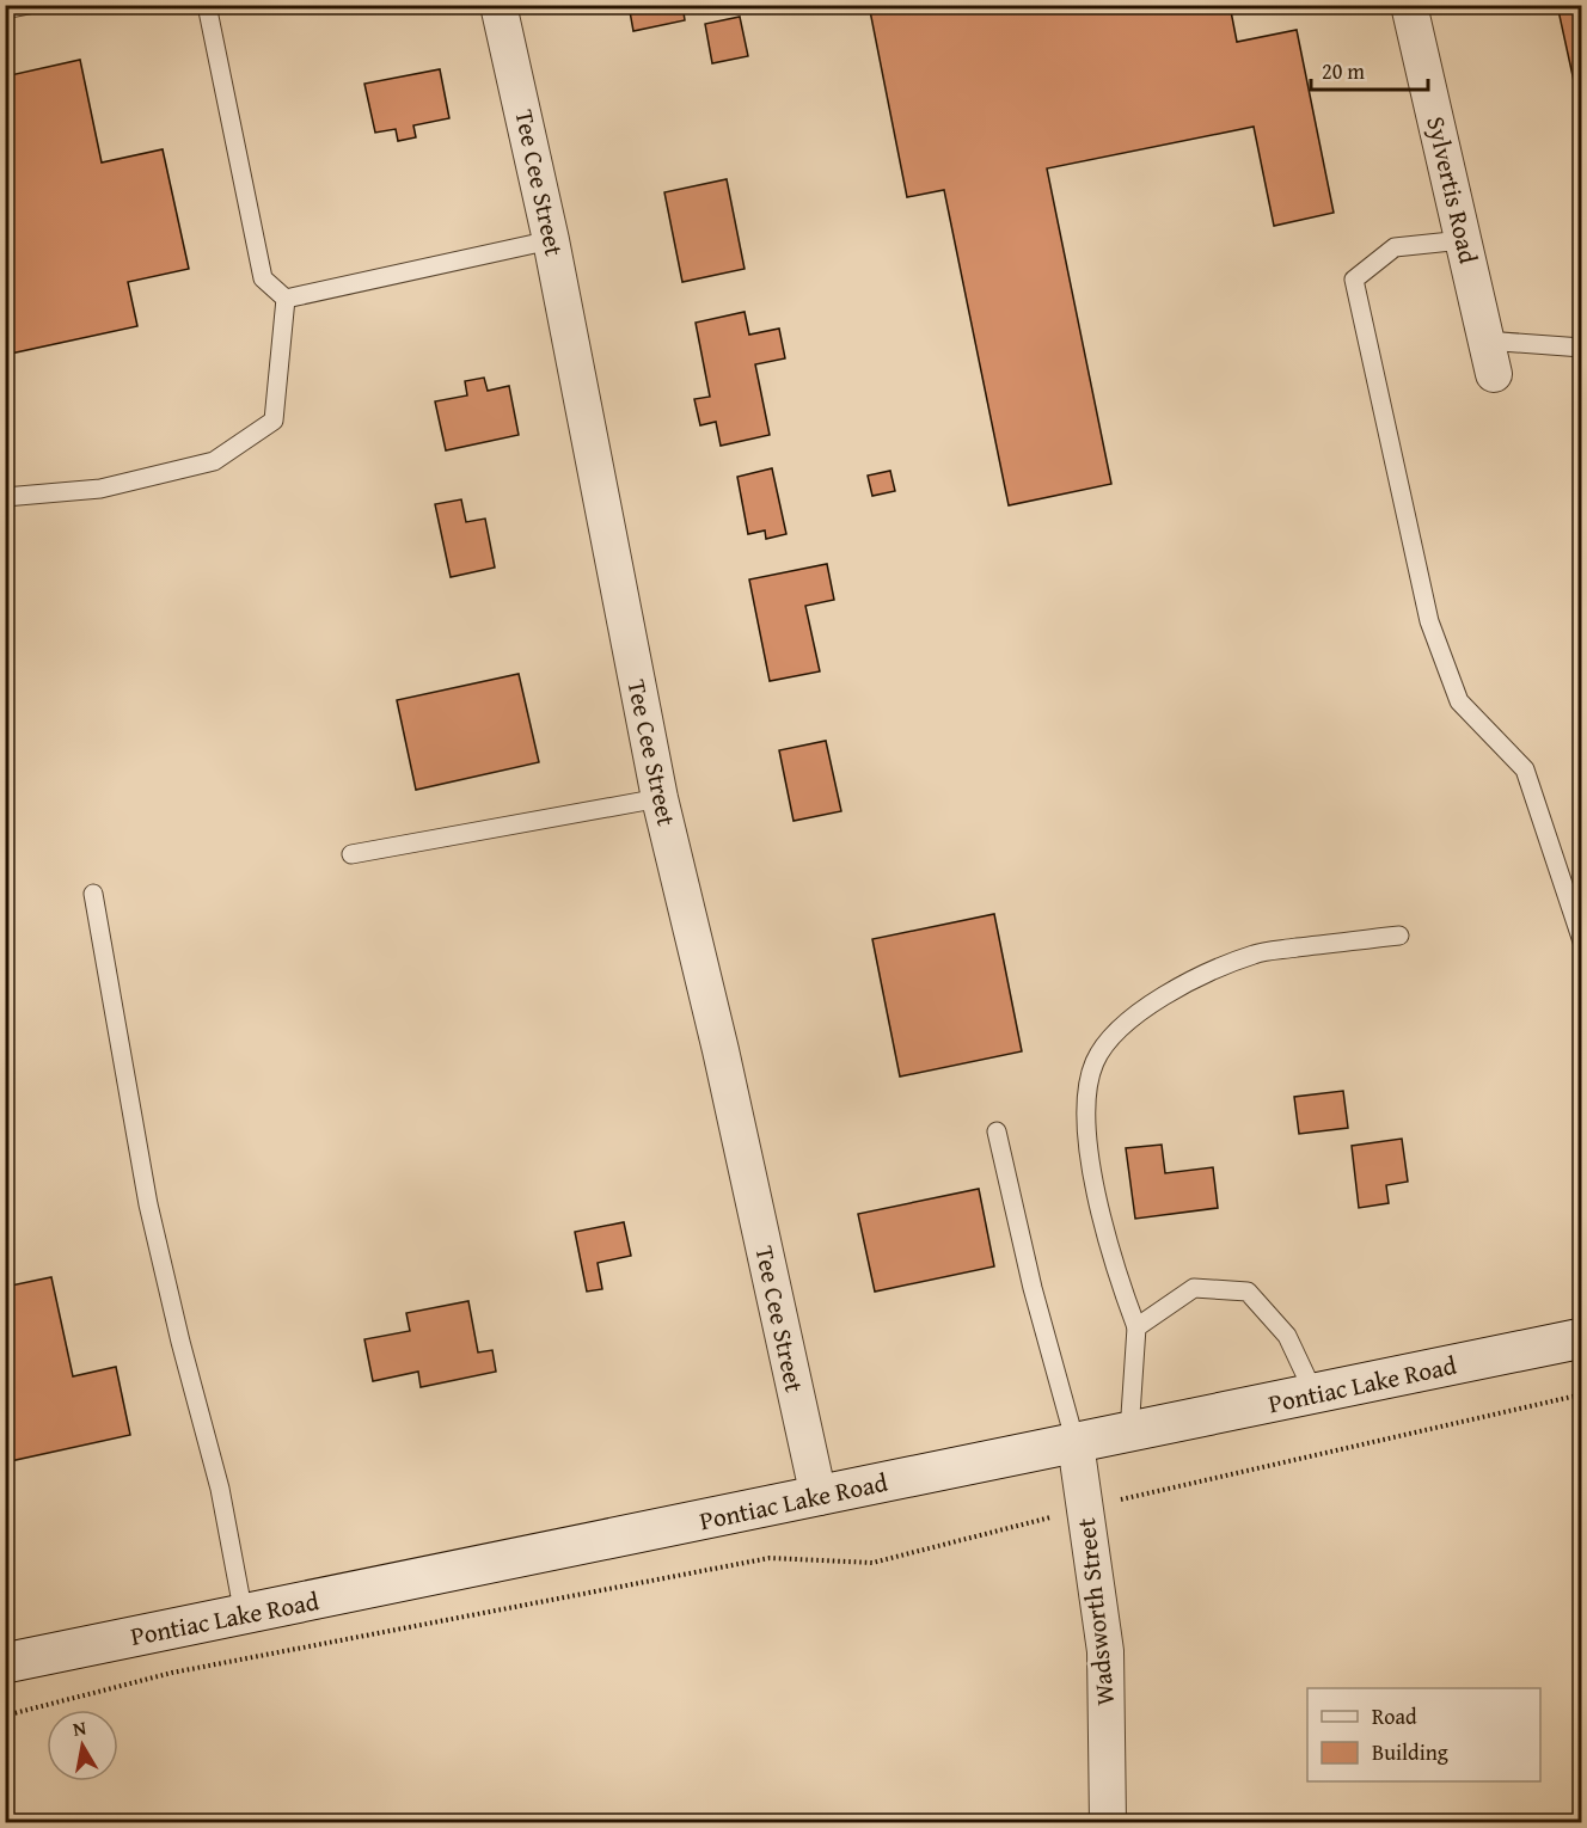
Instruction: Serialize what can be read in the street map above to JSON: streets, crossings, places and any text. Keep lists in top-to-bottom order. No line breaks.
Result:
{"streets":{"street":["Tee Cee Street","Sylvertis Road","Pontiac Lake Road","Wadsworth Street"]},"crossings":[["Tee Cee Street","Pontiac Lake Road"],["Pontiac Lake Road","Wadsworth Street"]],"legend":["Road","Building"],"scale_bar":"20 m","north":"top"}
